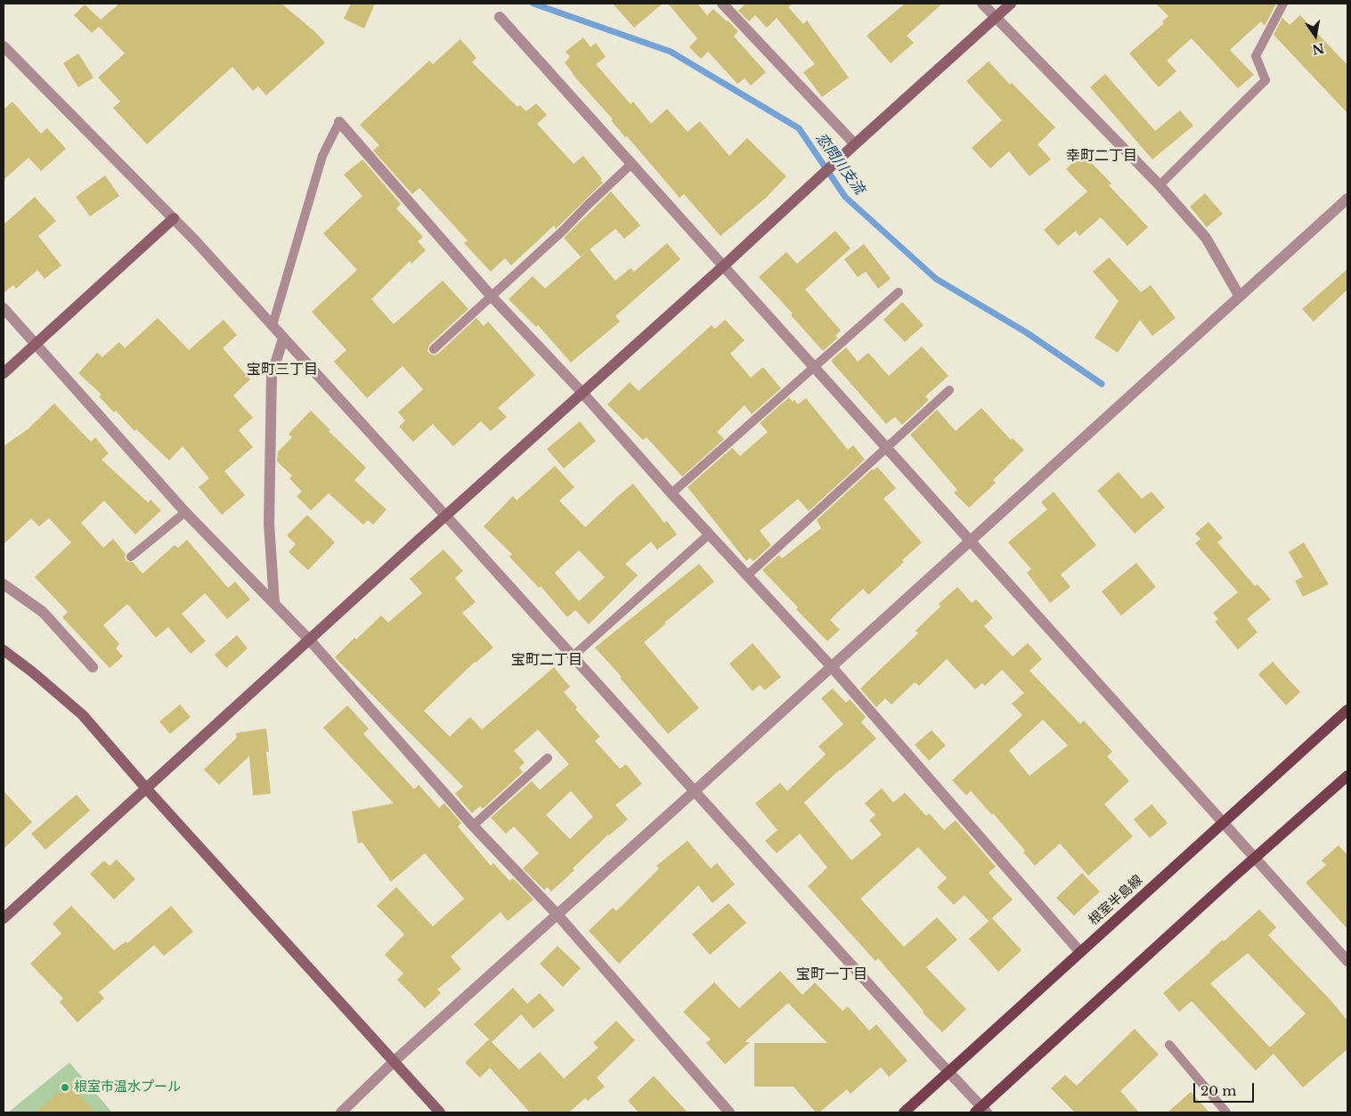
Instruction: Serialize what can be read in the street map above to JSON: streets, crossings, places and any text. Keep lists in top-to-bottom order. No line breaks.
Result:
{"streets":{"main road":["根室半島線"]},"districts":["幸町二丁目","宝町三丁目","宝町二丁目","宝町一丁目"],"water":["恋問川支流"],"places":["根室市温水プール"],"scale_bar":"20 m","north":"bottom"}
